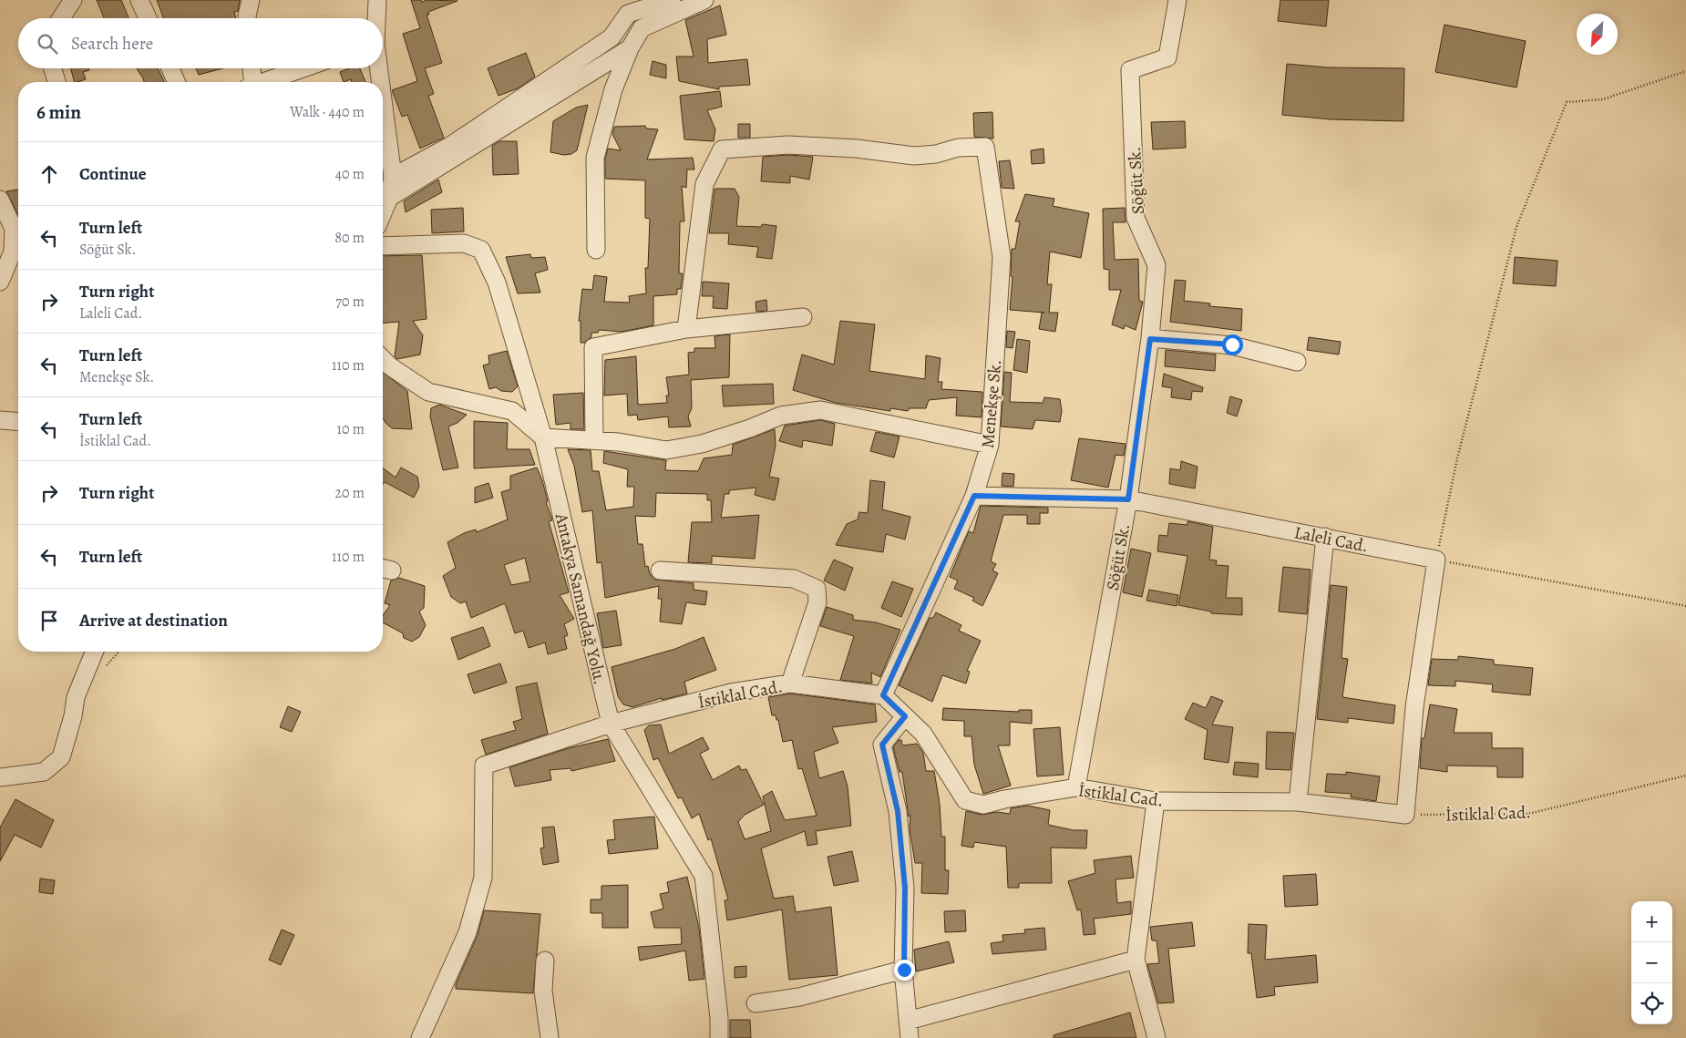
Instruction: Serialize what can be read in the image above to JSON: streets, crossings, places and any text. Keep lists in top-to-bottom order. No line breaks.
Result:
{"streets":{"street":["Söğüt Sk.","Menekşe Sk.","Laleli Cad.","Antakya Samandağ Yolu.","İstiklal Cad."]},"crossings":[["Söğüt Sk.","Laleli Cad."],["Söğüt Sk.","İstiklal Cad."],["Menekşe Sk.","Laleli Cad."],["Menekşe Sk.","İstiklal Cad."],["Antakya Samandağ Yolu.","İstiklal Cad."]],"north":"bottom left","page":{"search":"Search here","heading":["6 min","Walk · 440 m"],"list":[["Continue","40 m"],["Turn left","Söğüt Sk.","80 m"],["Turn right","Laleli Cad.","70 m"],["Turn left","Menekşe Sk.","110 m"],["Turn left","İstiklal Cad.","10 m"],["Turn right","20 m"],["Turn left","110 m"],"Arrive at destination"],"map_buttons":["+","−"]}}
